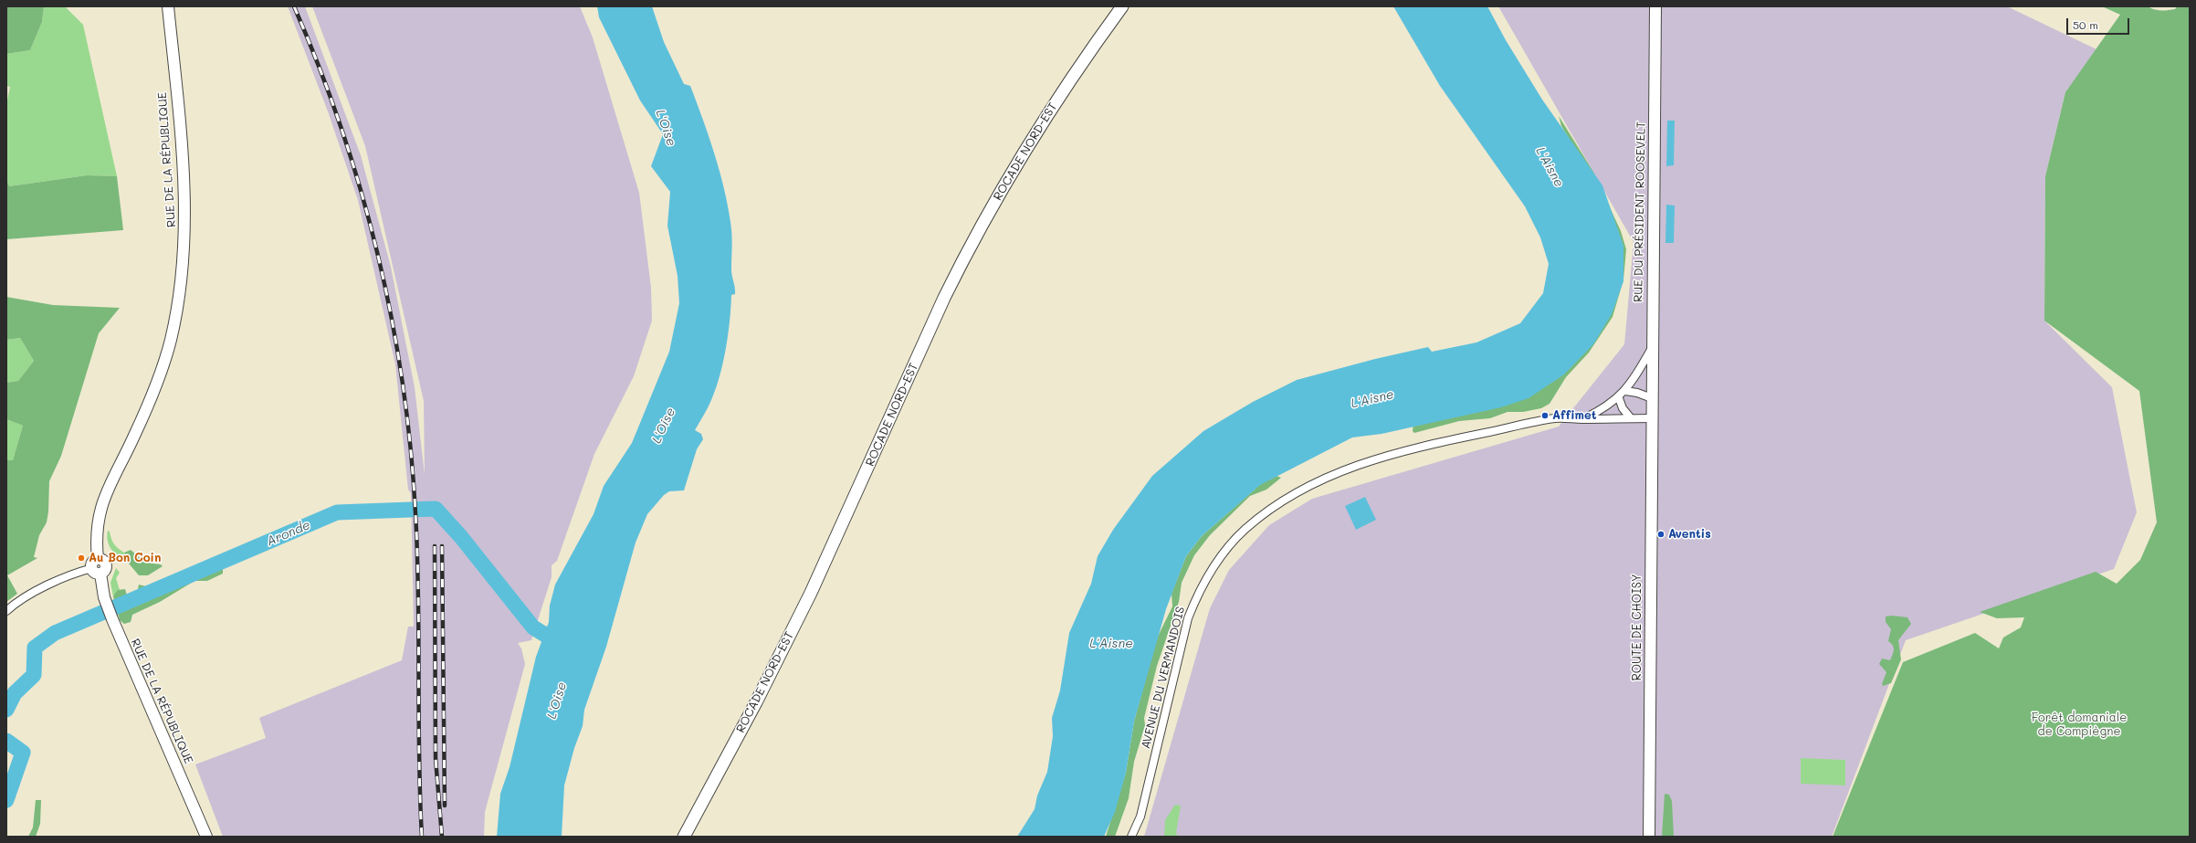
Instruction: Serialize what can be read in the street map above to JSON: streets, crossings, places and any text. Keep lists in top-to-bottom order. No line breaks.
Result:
{"streets":{"main road":["ROCADE NORD-EST","RUE DE LA RÉPUBLIQUE","RUE DU PRÉSIDENT ROOSEVELT","ROUTE DE CHOISY"],"street":["AVENUE DU VERMANDOIS"]},"crossings":[["RUE DU PRÉSIDENT ROOSEVELT","ROUTE DE CHOISY"],["RUE DU PRÉSIDENT ROOSEVELT","AVENUE DU VERMANDOIS"],["ROUTE DE CHOISY","AVENUE DU VERMANDOIS"]],"water":["L'Oise","L'Aisne","Aronde"],"parks":["Forêt domaniale de Compiègne"],"places":["Affimet","Aventis","Au Bon Coin"],"scale_bar":"50 m"}
